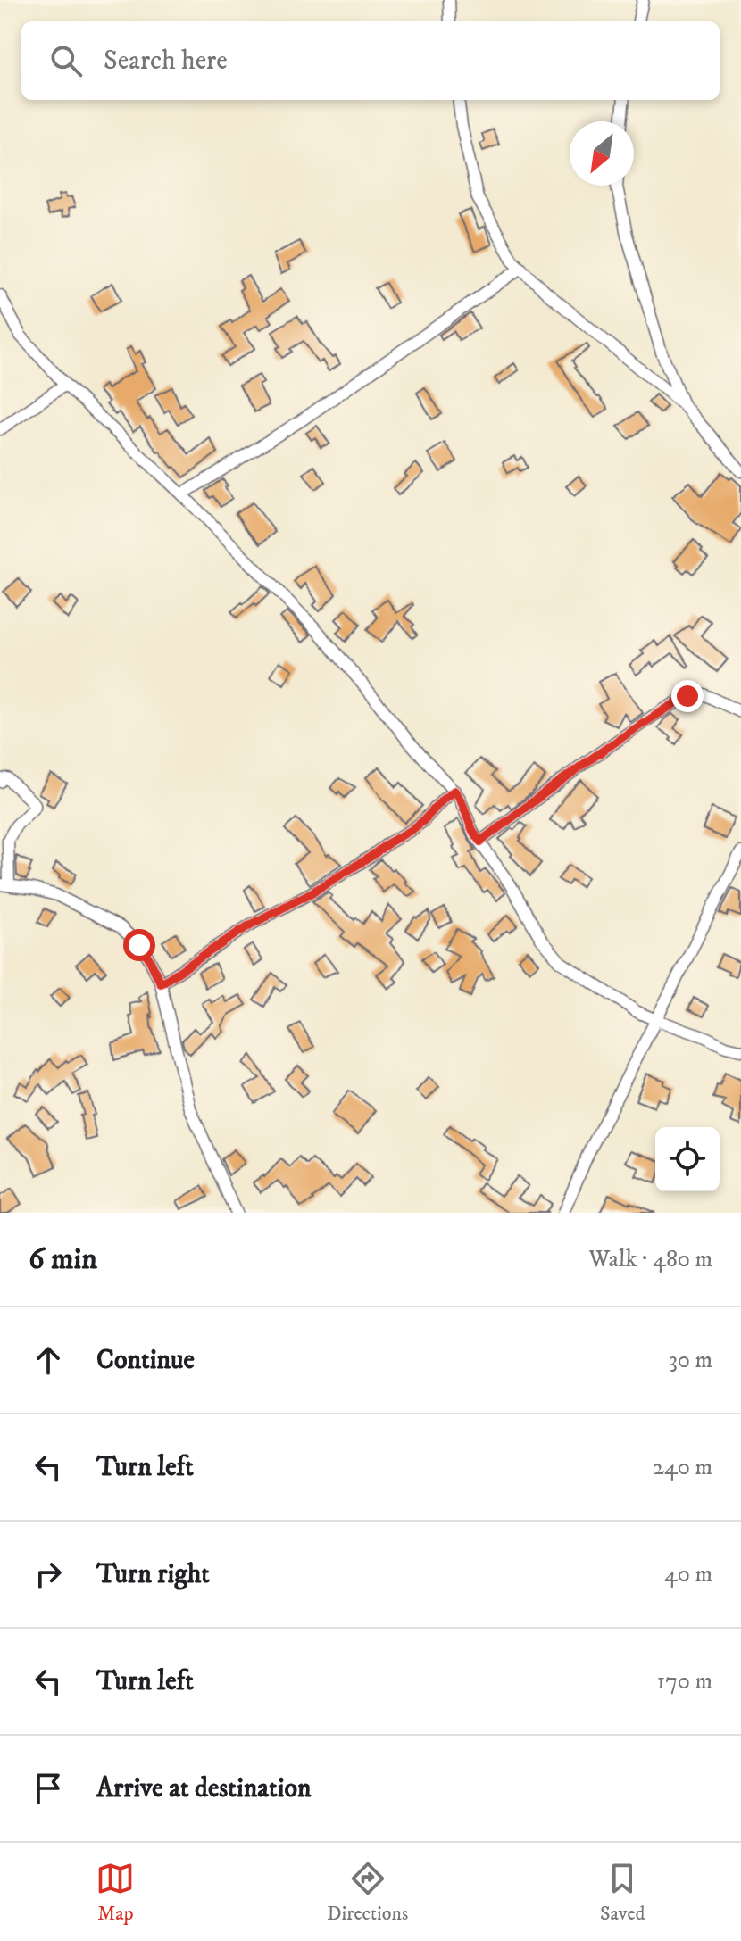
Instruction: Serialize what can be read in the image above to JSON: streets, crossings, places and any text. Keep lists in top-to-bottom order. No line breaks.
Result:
{"north":"bottom left","page":{"search":"Search here","heading":["6 min","Walk · 480 m"],"list":[["Continue","30 m"],["Turn left","240 m"],["Turn right","40 m"],["Turn left","170 m"],"Arrive at destination"],"nav":["Map","Directions","Saved"]}}
